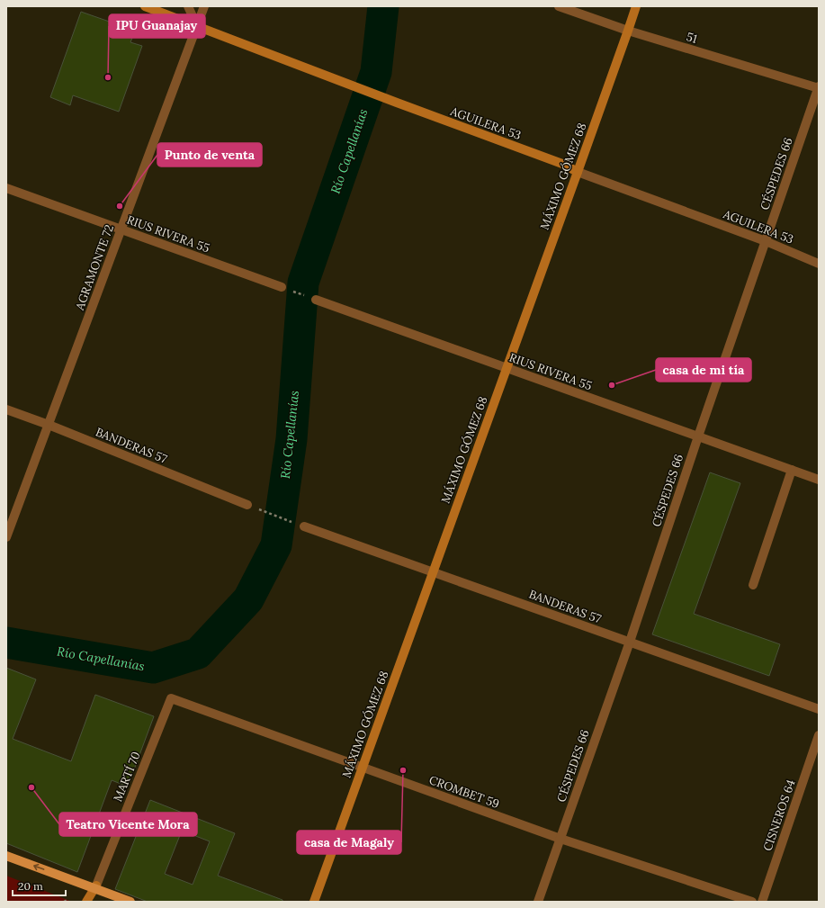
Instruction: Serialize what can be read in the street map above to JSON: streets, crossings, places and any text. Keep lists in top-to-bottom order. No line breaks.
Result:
{"streets":{"street":["51","AGUILERA 53","CÉSPEDES 66","MÁXIMO GÓMEZ 68","RIUS RIVERA 55","AGRAMONTE 72","BANDERAS 57","MARTÍ 70","CROMBET 59","CISNEROS 64"]},"crossings":[["51","CÉSPEDES 66"],["51","MÁXIMO GÓMEZ 68"],["AGUILERA 53","CÉSPEDES 66"],["AGUILERA 53","MÁXIMO GÓMEZ 68"],["AGUILERA 53","AGRAMONTE 72"],["CÉSPEDES 66","RIUS RIVERA 55"],["CÉSPEDES 66","BANDERAS 57"],["CÉSPEDES 66","CROMBET 59"],["MÁXIMO GÓMEZ 68","RIUS RIVERA 55"],["MÁXIMO GÓMEZ 68","BANDERAS 57"],["MÁXIMO GÓMEZ 68","CROMBET 59"],["RIUS RIVERA 55","AGRAMONTE 72"],["AGRAMONTE 72","BANDERAS 57"],["MARTÍ 70","CROMBET 59"]],"water":["Río Capellanías"],"places":["IPU Guanajay","Punto de venta","casa de mi tía","casa de Magaly","Teatro Vicente Mora"],"scale_bar":"20 m"}
